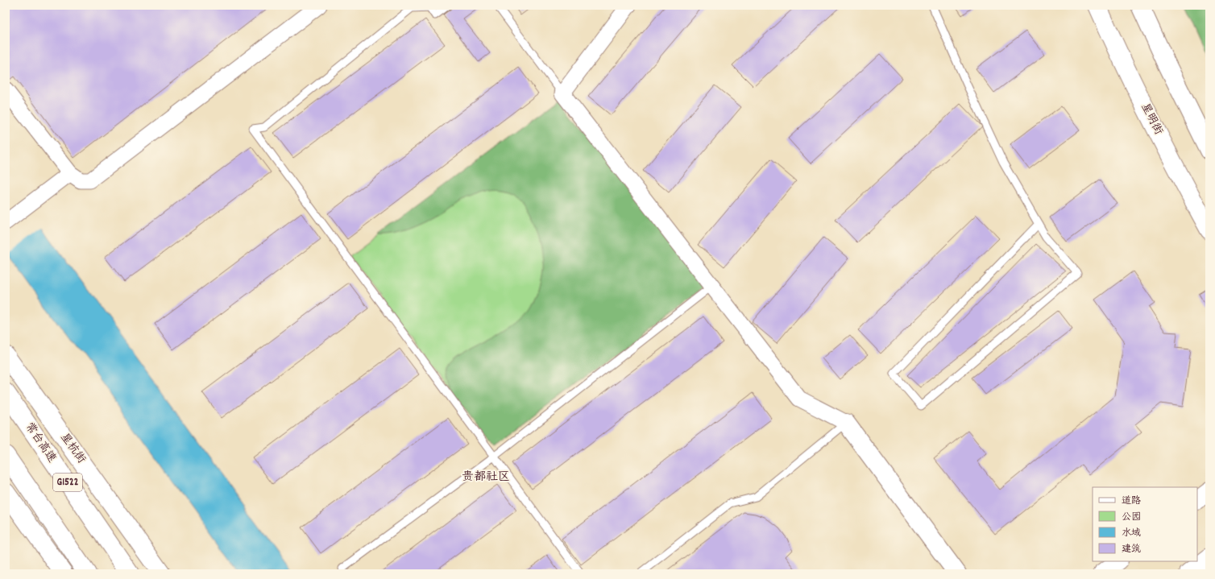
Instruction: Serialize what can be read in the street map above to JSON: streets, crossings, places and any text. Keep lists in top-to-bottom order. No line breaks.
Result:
{"streets":{"main road":["星明街","常台高速","星杭街","G1522"]},"districts":["贵都社区"],"legend":["道路","公园","水域","建筑"]}
